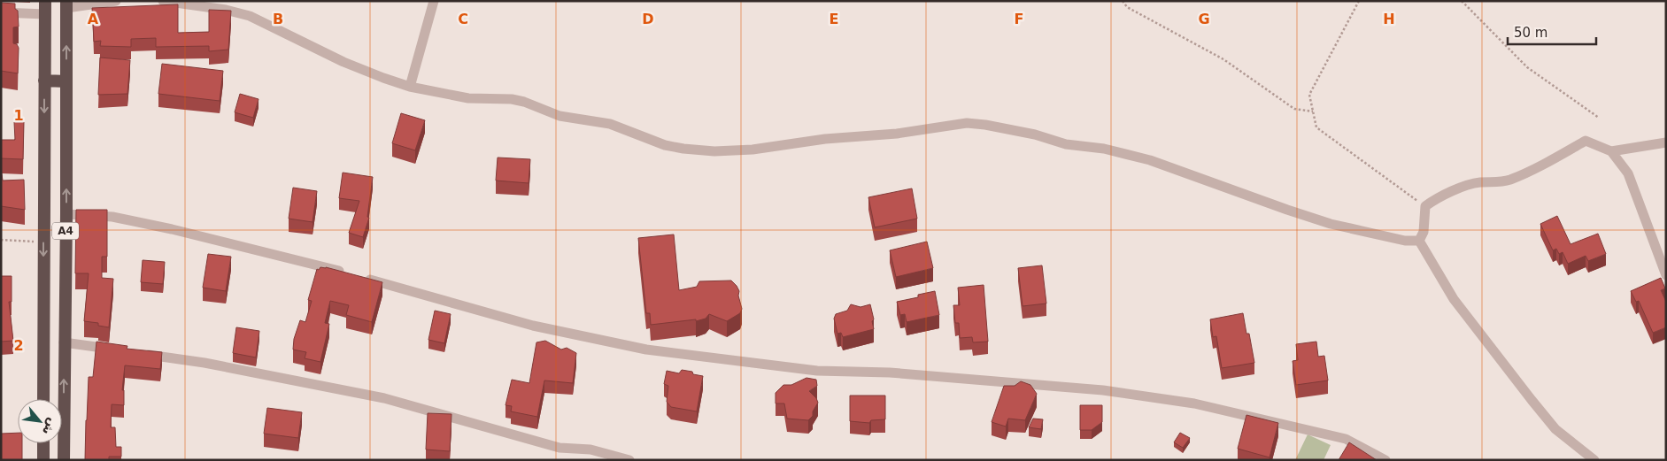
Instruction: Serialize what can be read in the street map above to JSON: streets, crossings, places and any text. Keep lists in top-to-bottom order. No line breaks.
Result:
{"streets":{"highway":["A4"]},"scale_bar":"50 m","north":"bottom right","grid":{"columns":["A","B","C","D","E","F","G","H"],"rows":["1","2"]}}
